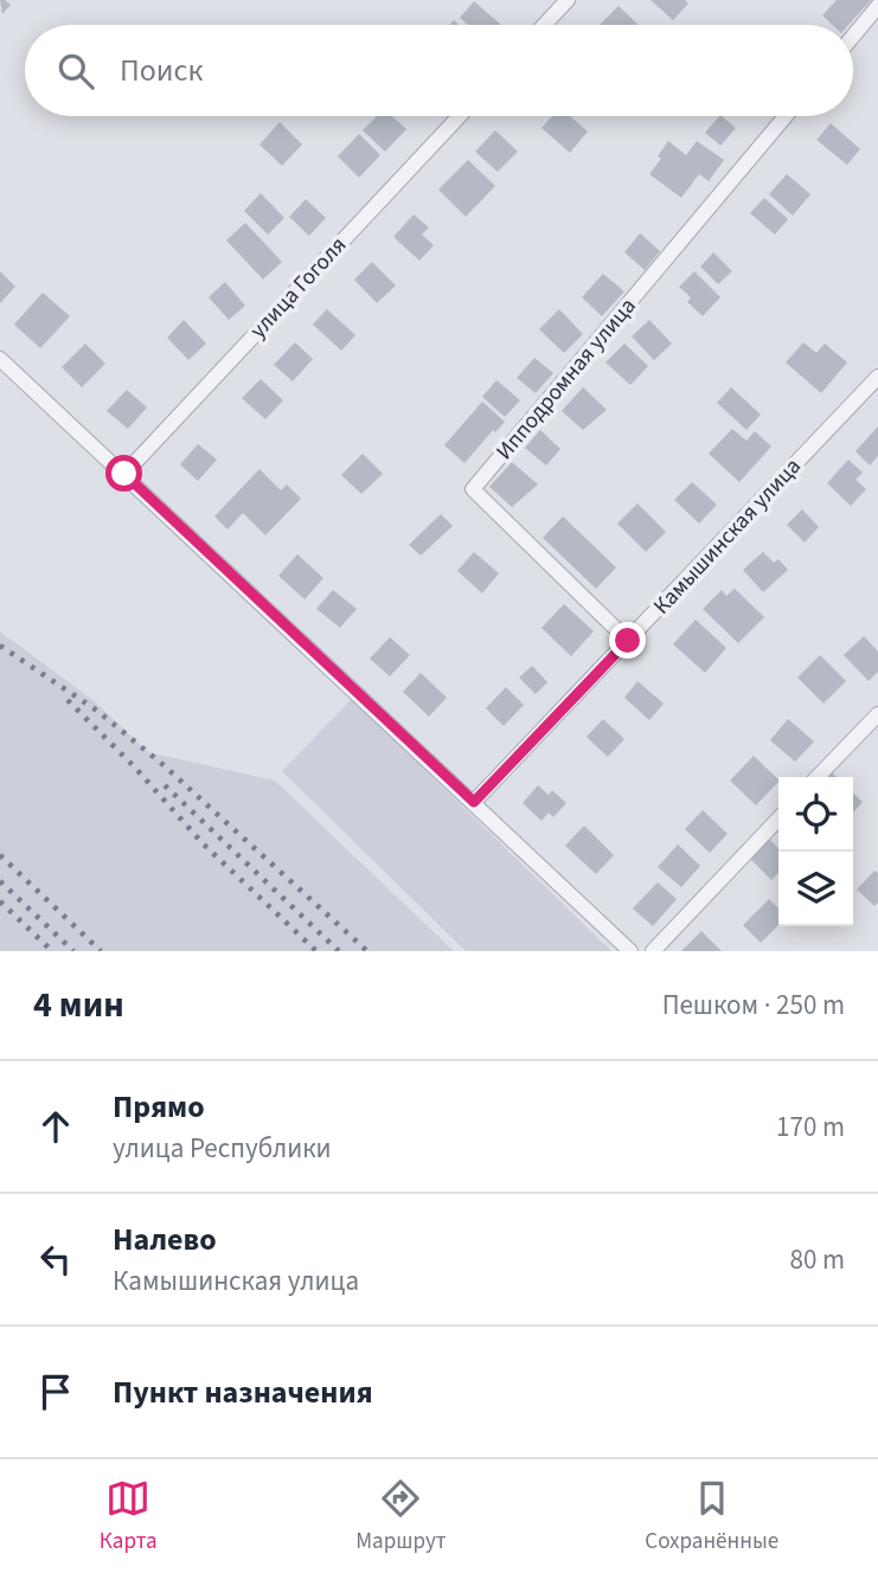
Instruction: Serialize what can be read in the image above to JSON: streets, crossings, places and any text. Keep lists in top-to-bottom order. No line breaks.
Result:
{"streets":{"street":["улица Гоголя","Ипподромная улица","Камышинская улица"]},"crossings":[["Ипподромная улица","Камышинская улица"]],"page":{"search":"Поиск","heading":["4 мин","Пешком · 250 m"],"list":[["Прямо","улица Республики","170 m"],["Налево","Камышинская улица","80 m"],"Пункт назначения"],"nav":["Карта","Маршрут","Сохранённые"]}}
